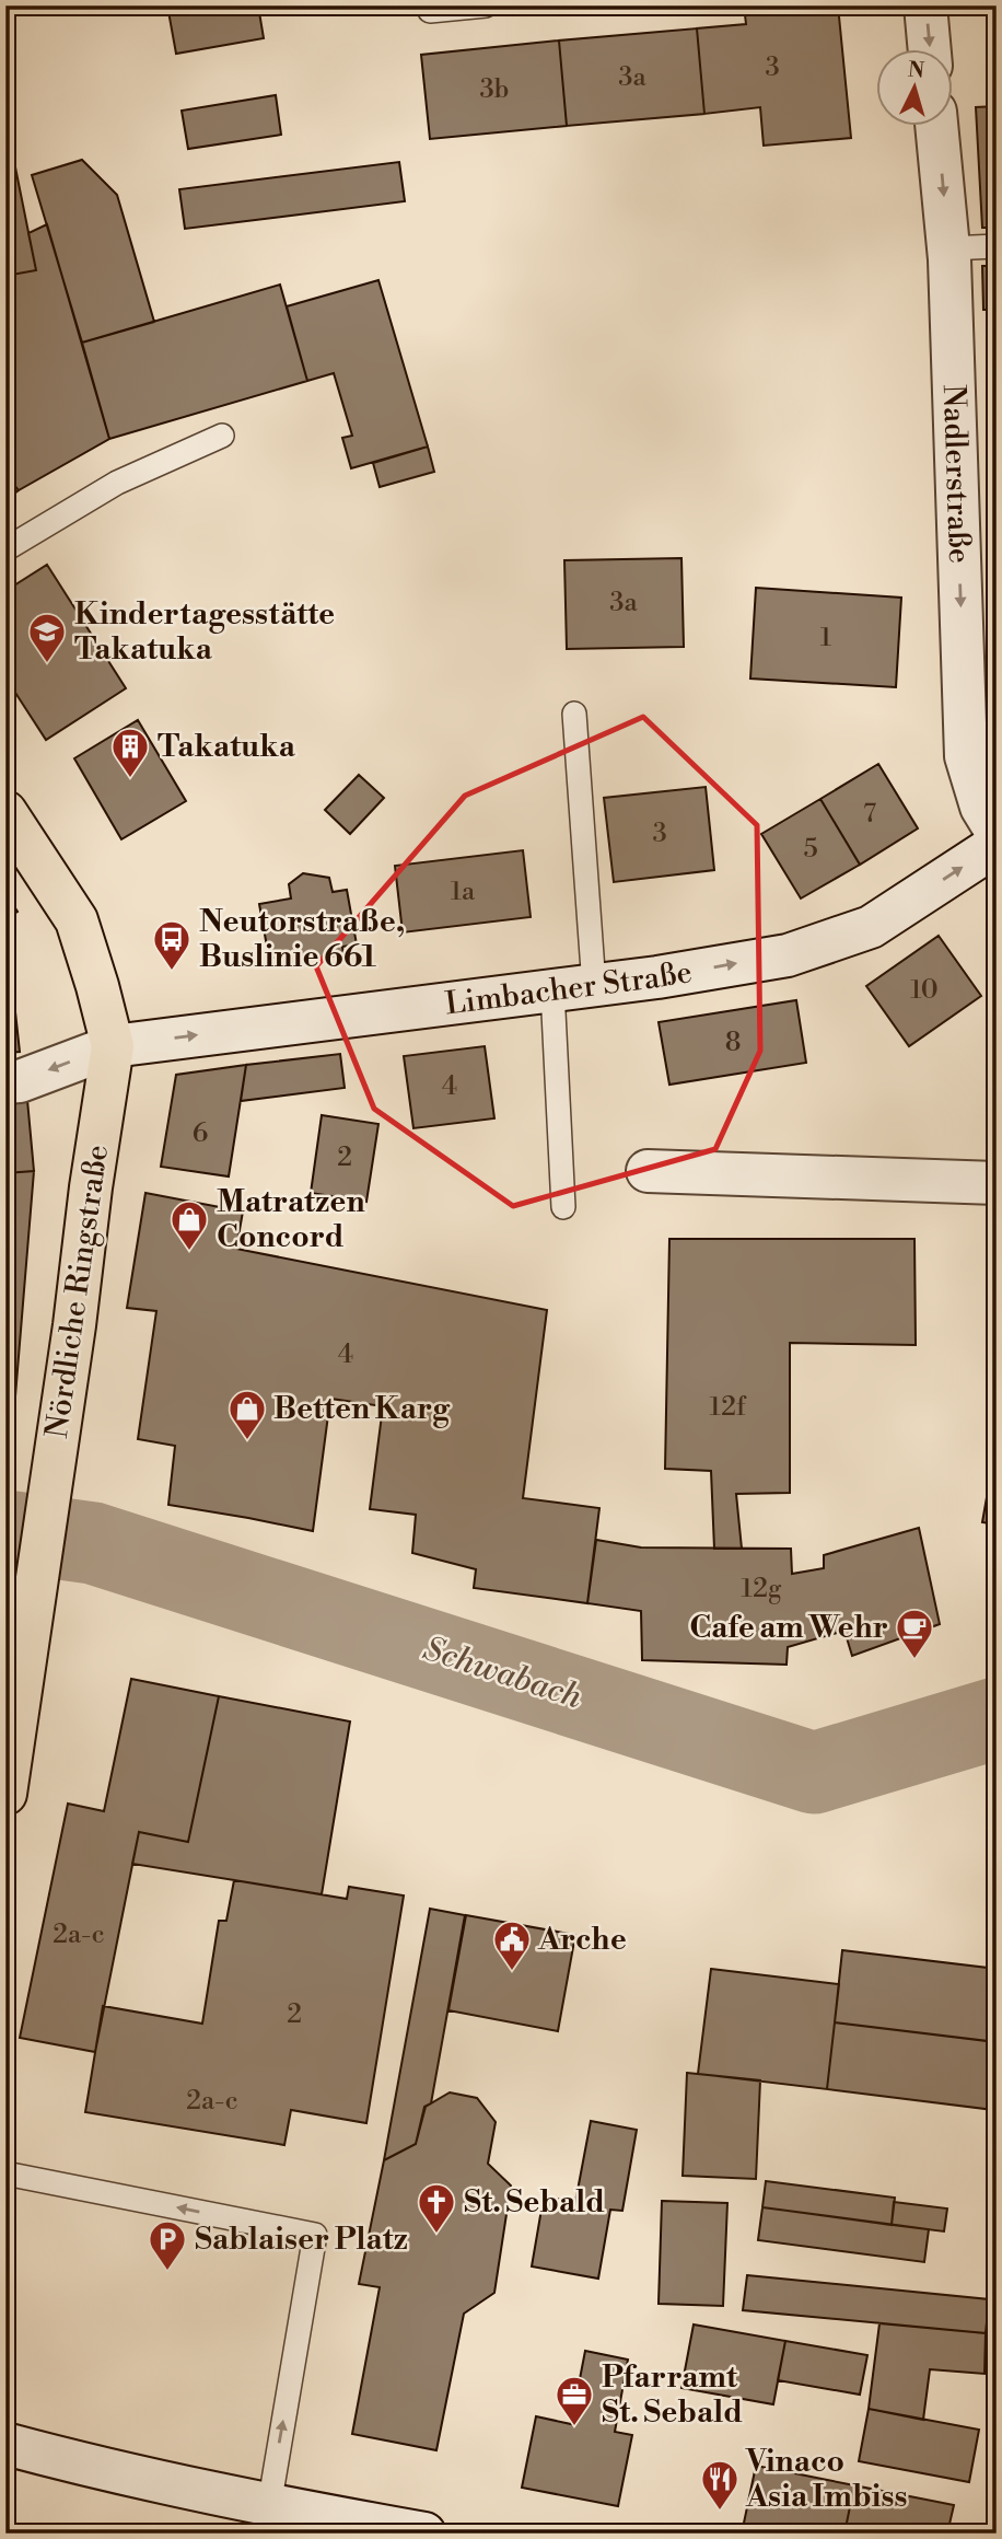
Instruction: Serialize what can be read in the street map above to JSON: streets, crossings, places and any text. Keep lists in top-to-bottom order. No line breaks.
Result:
{"streets":{"main road":["Nadlerstraße","Limbacher Straße","Nördliche Ringstraße"]},"crossings":[["Limbacher Straße","Nördliche Ringstraße"]],"one_way":["Nadlerstraße"],"water":["Schwabach"],"places":{"school or university":["Kindertagesstätte Takatuka"],"building":["Takatuka"],"bus stop":["Neutorstraße, Buslinie 661"],"shop":["Matratzen Concord","Betten Karg"],"cafe":["Cafe am Wehr"],"public building":["Arche"],"church":["St. Sebald"],"parking":["Sablaiser Platz"],"office":["Pfarramt St. Sebald"],"restaurant":["Vinaco Asia Imbiss"]},"house_numbers":["3","3a","3b","3a","1","7","3","5","1a","10","8","4","6","2","4","12f","12g","2a-c","2","2a-c"],"north":"top"}
